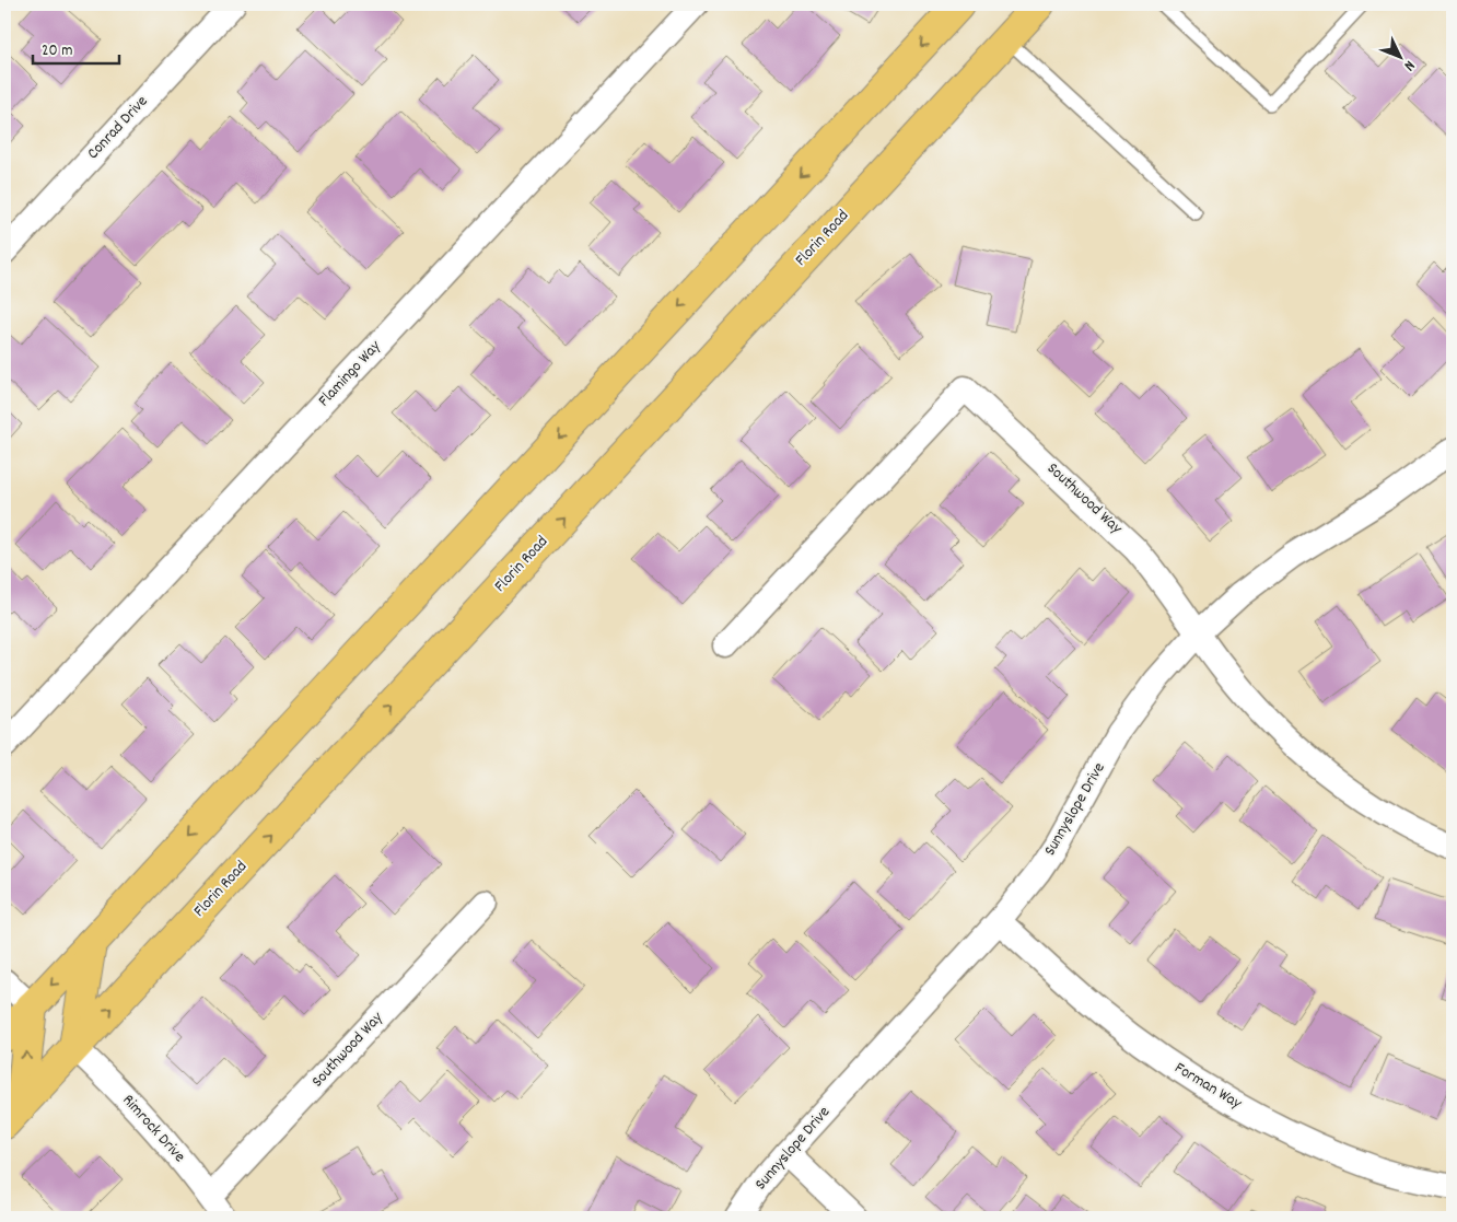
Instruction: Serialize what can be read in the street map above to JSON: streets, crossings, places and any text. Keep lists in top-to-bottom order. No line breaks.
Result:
{"streets":{"main road":["Florin Road"],"street":["Conrad Drive","Flamingo Way","Southwood Way","Sunnyslope Drive","Forman Way","Rimrock Drive"]},"crossings":[["Florin Road","Rimrock Drive"],["Southwood Way","Sunnyslope Drive"],["Southwood Way","Rimrock Drive"],["Sunnyslope Drive","Forman Way"]],"scale_bar":"20 m","north":"bottom right"}
